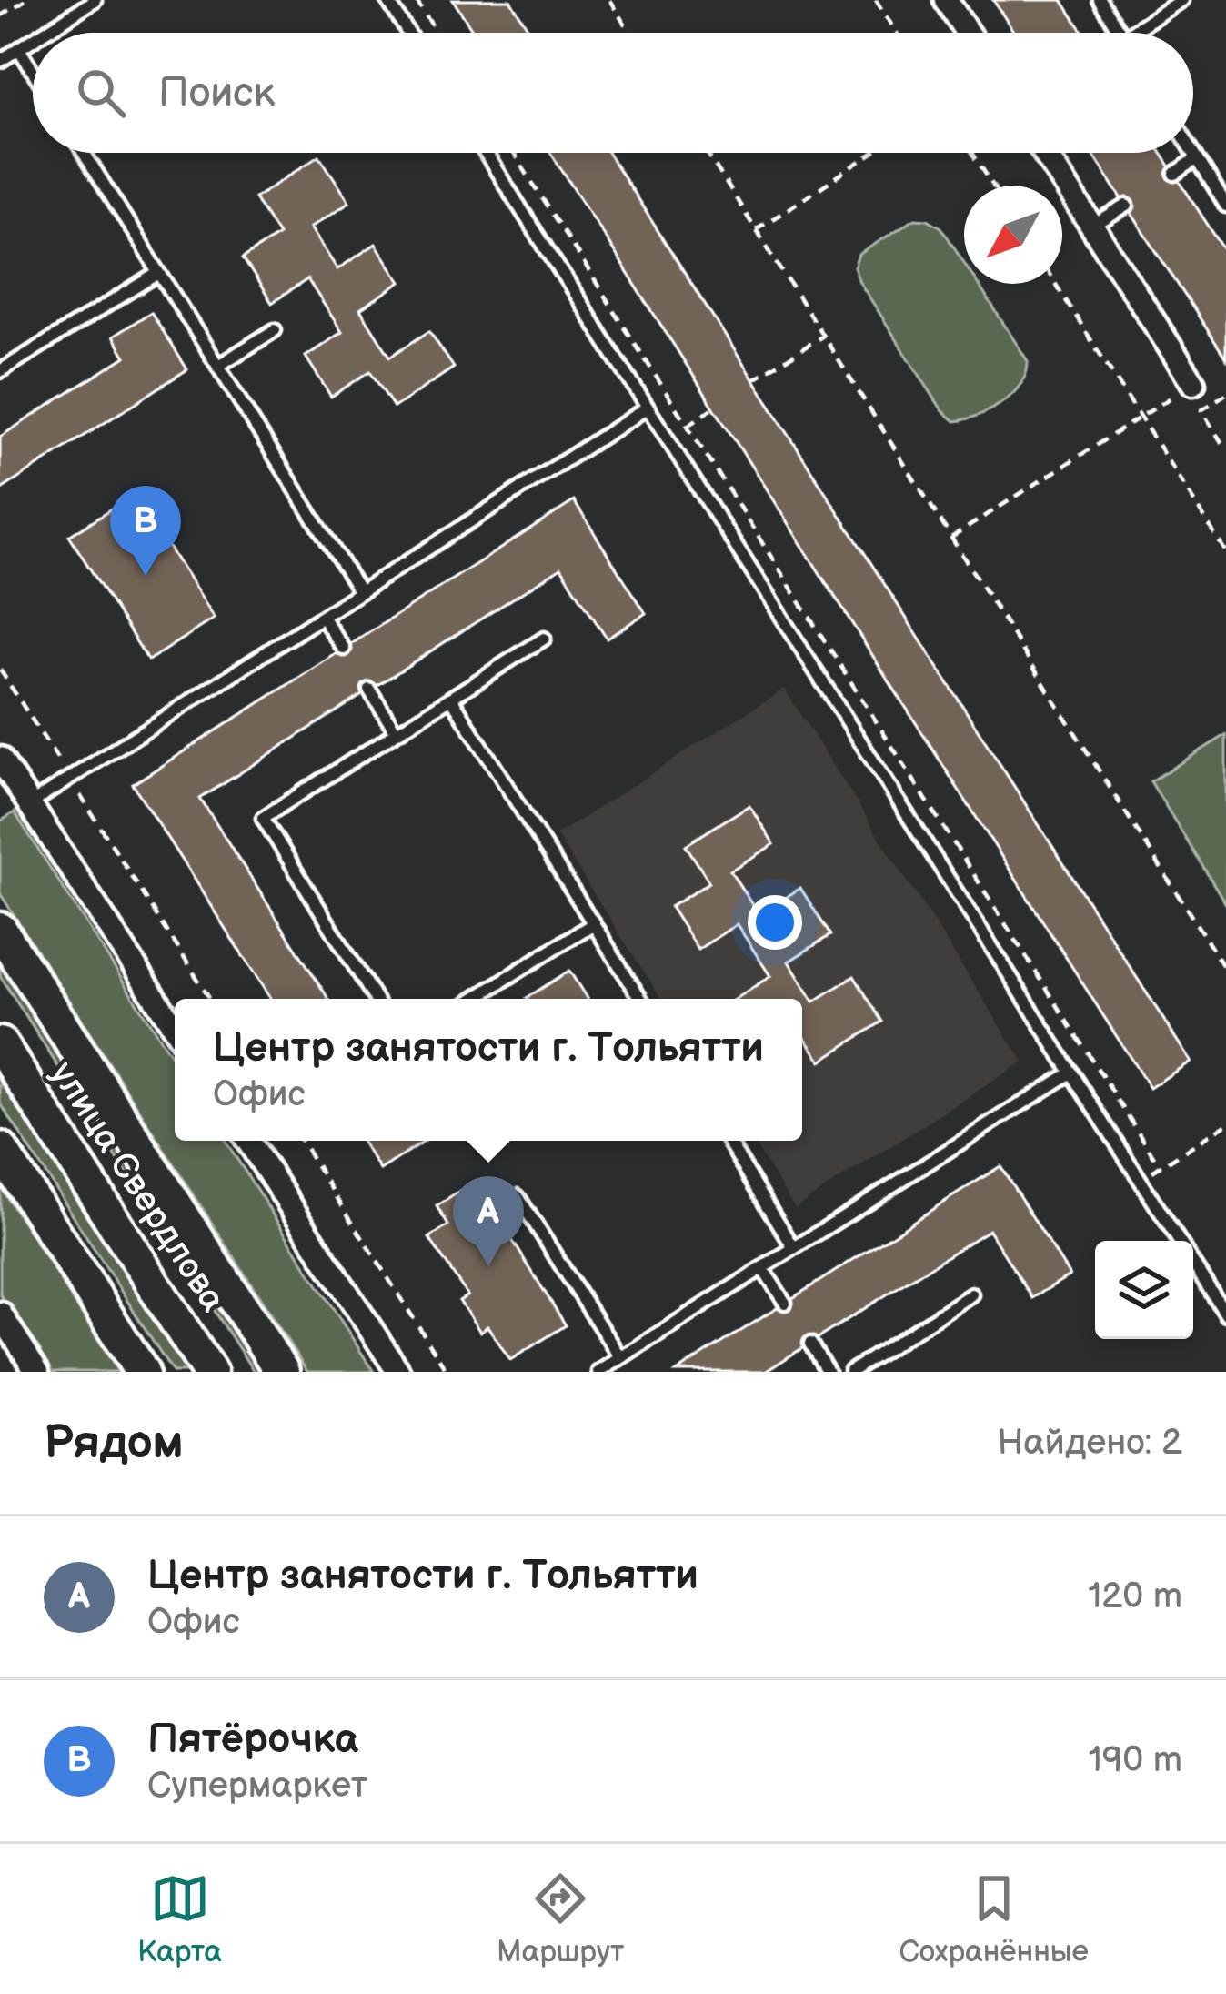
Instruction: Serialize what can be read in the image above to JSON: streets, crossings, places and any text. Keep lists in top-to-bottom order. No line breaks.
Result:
{"streets":{"main road":["улица Свердлова"]},"north":"bottom left","page":{"search":"Поиск","pins":["B","A"],"popup":["Центр занятости г. Тольятти","Офис"],"heading":["Рядом","Найдено: 2"],"list":[{"mark":"A","name":"Центр занятости г. Тольятти","note":"Офис","value":"120 m"},{"mark":"B","name":"Пятёрочка","note":"Супермаркет","value":"190 m"}],"nav":["Карта","Маршрут","Сохранённые"]}}
